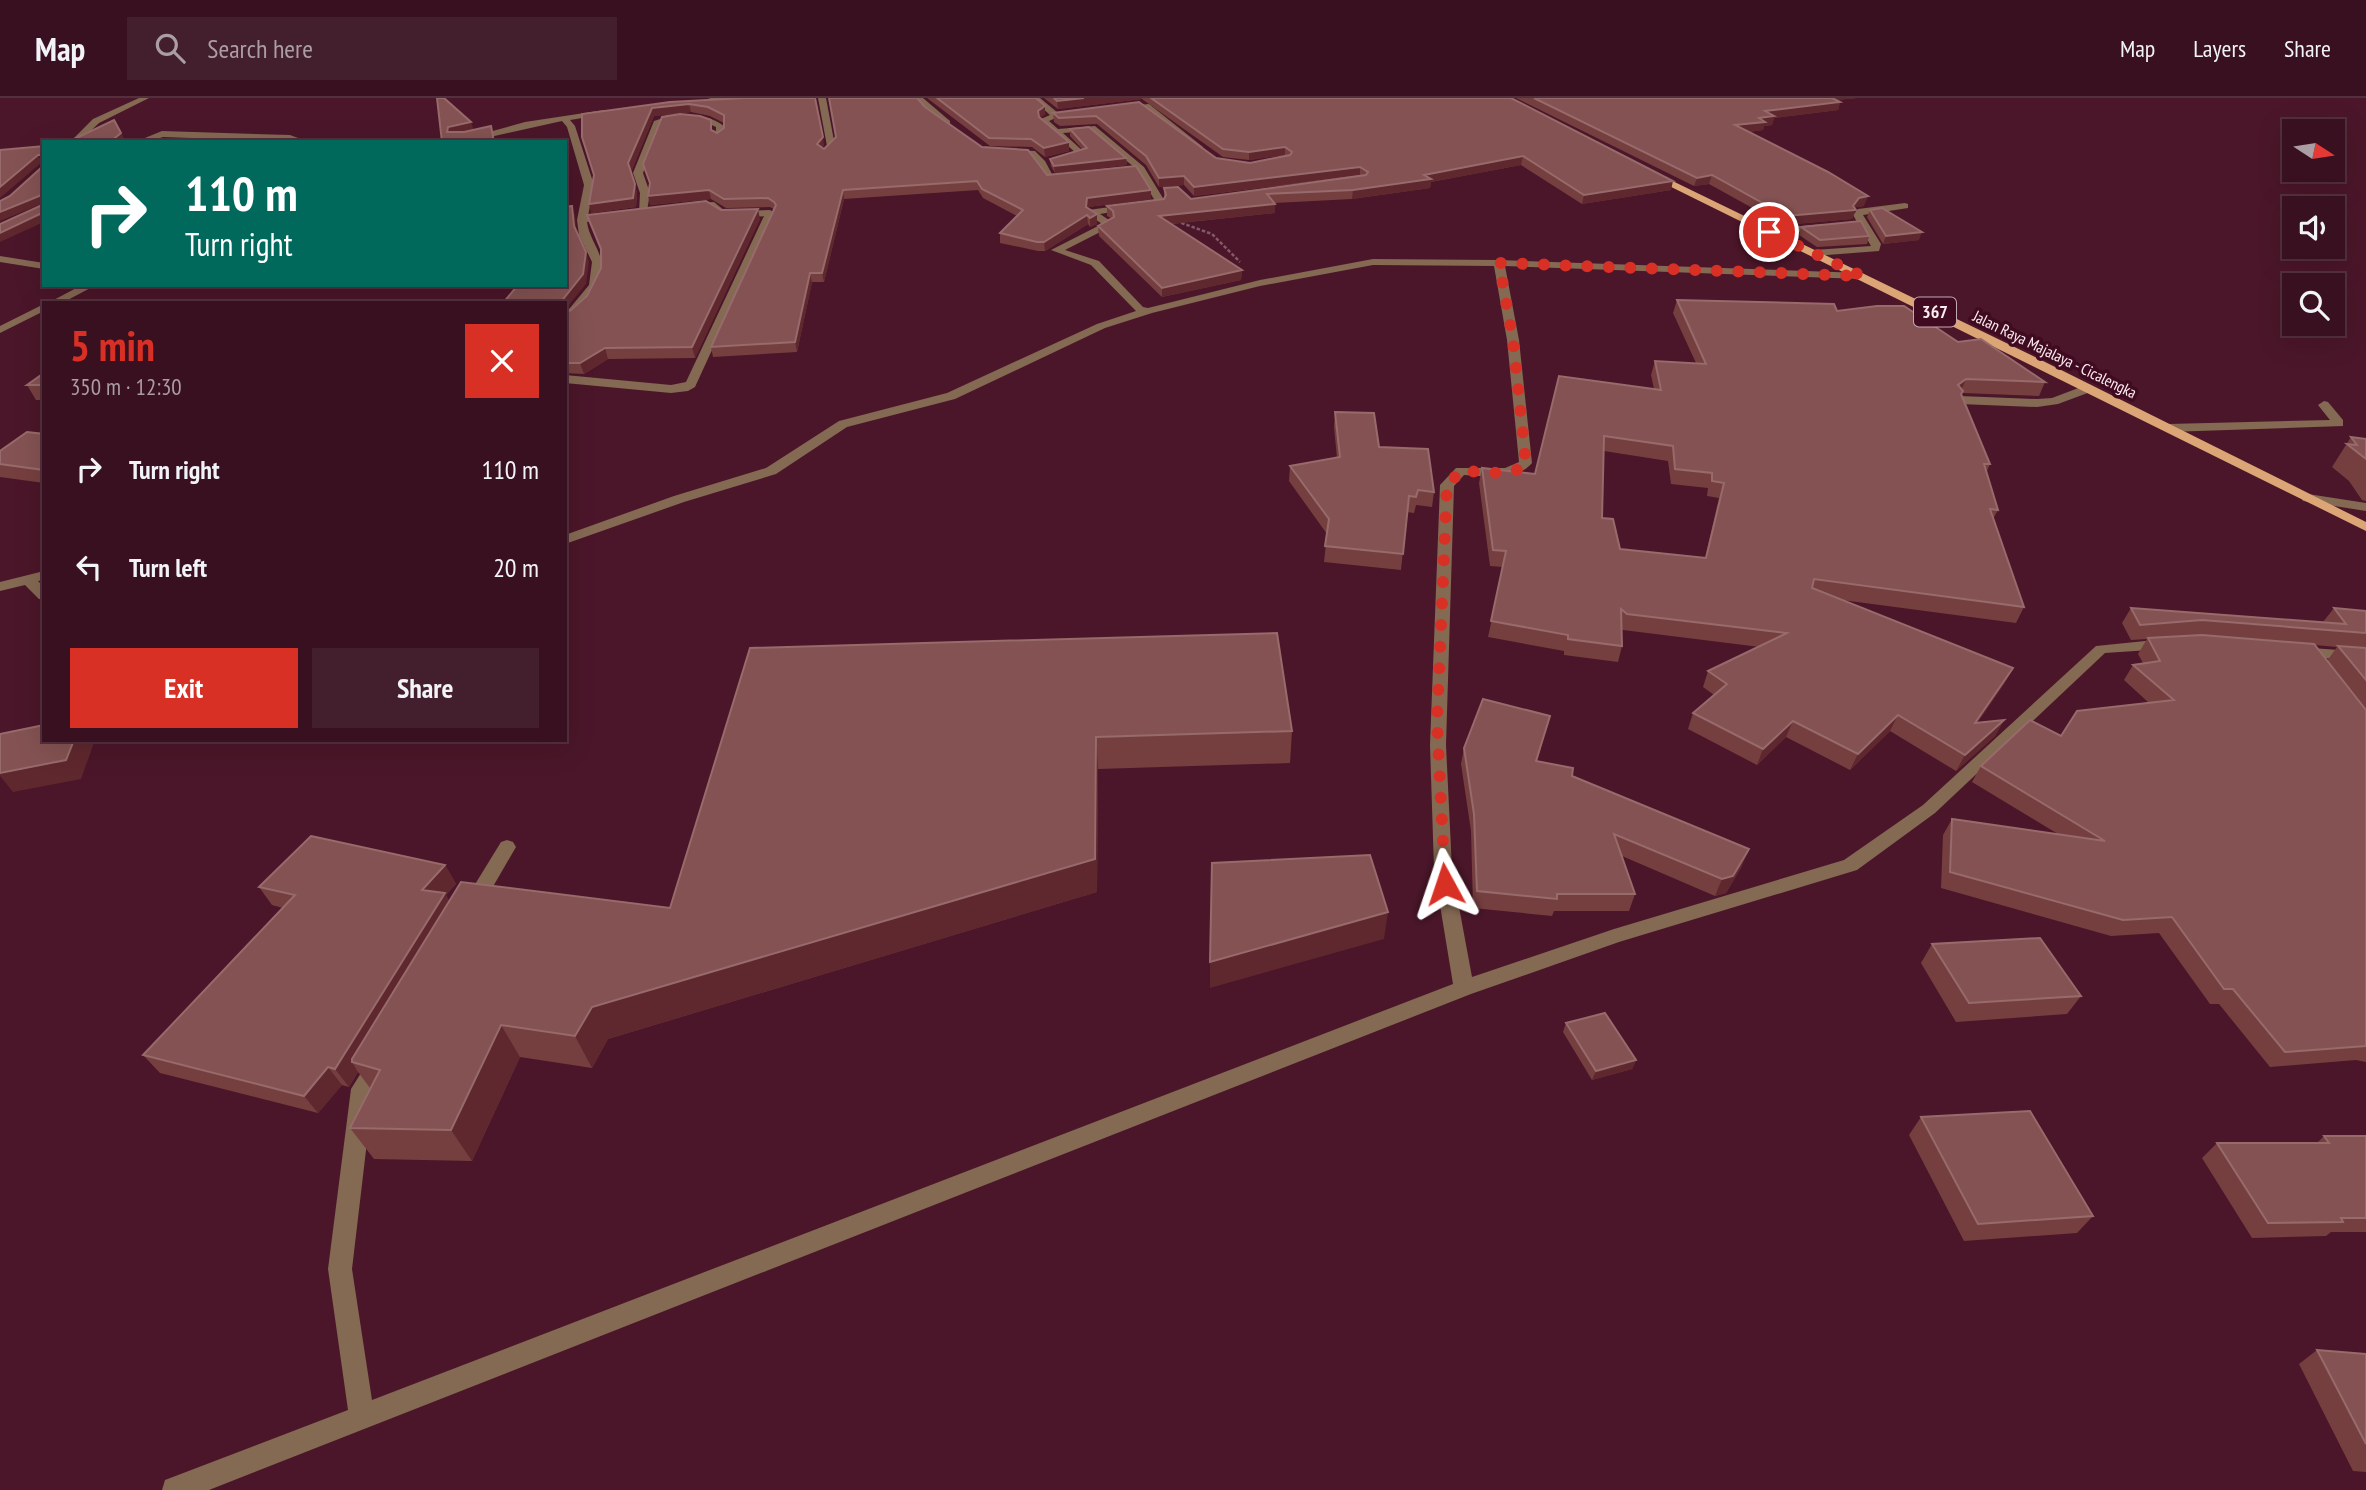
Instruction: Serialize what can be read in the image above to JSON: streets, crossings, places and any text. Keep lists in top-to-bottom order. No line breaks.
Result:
{"streets":{"main road":["367","Jalan Raya Majalaya - Cicalengka"]},"north":"right","page":{"header":"Map","search":"Search here","nav":["Map","Layers","Share"],"turn":["110 m","Turn right"],"heading":["5 min","350 m · 12:30"],"list":[{"name":"Turn right","value":"110 m"},{"name":"Turn left","value":"20 m"}],"buttons":["Exit","Share"]}}
